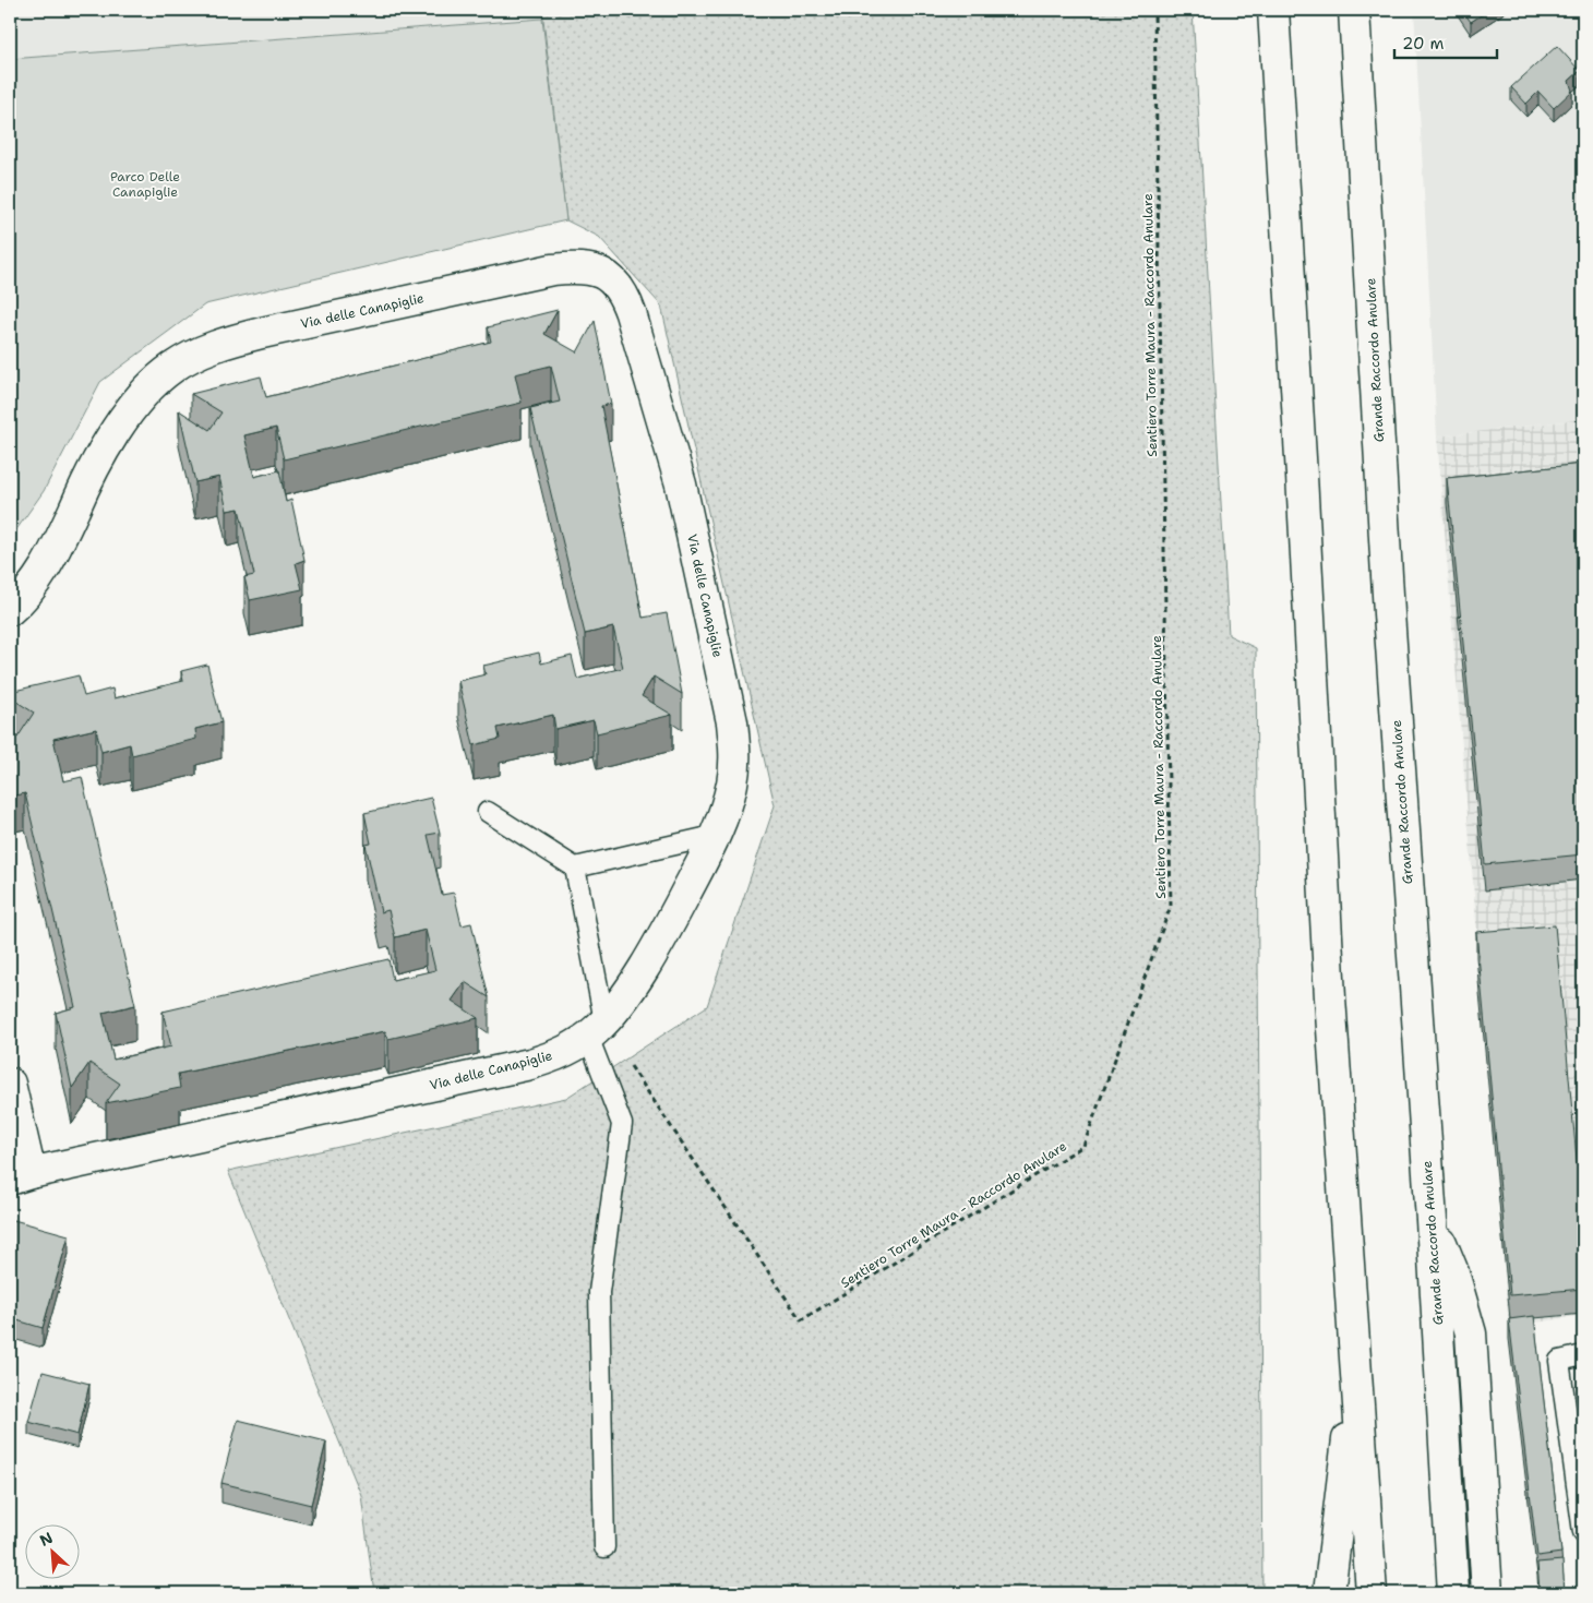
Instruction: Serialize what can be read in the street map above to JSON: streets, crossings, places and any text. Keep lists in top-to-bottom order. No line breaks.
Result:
{"streets":{"main road":["Via delle Canapiglie","Grande Raccordo Anulare"],"path":["Sentiero Torre Maura - Raccordo Anulare"]},"crossings":[["Via delle Canapiglie","Sentiero Torre Maura - Raccordo Anulare"]],"parks":["Parco Delle Canapiglie"],"scale_bar":"20 m","north":"top left"}
